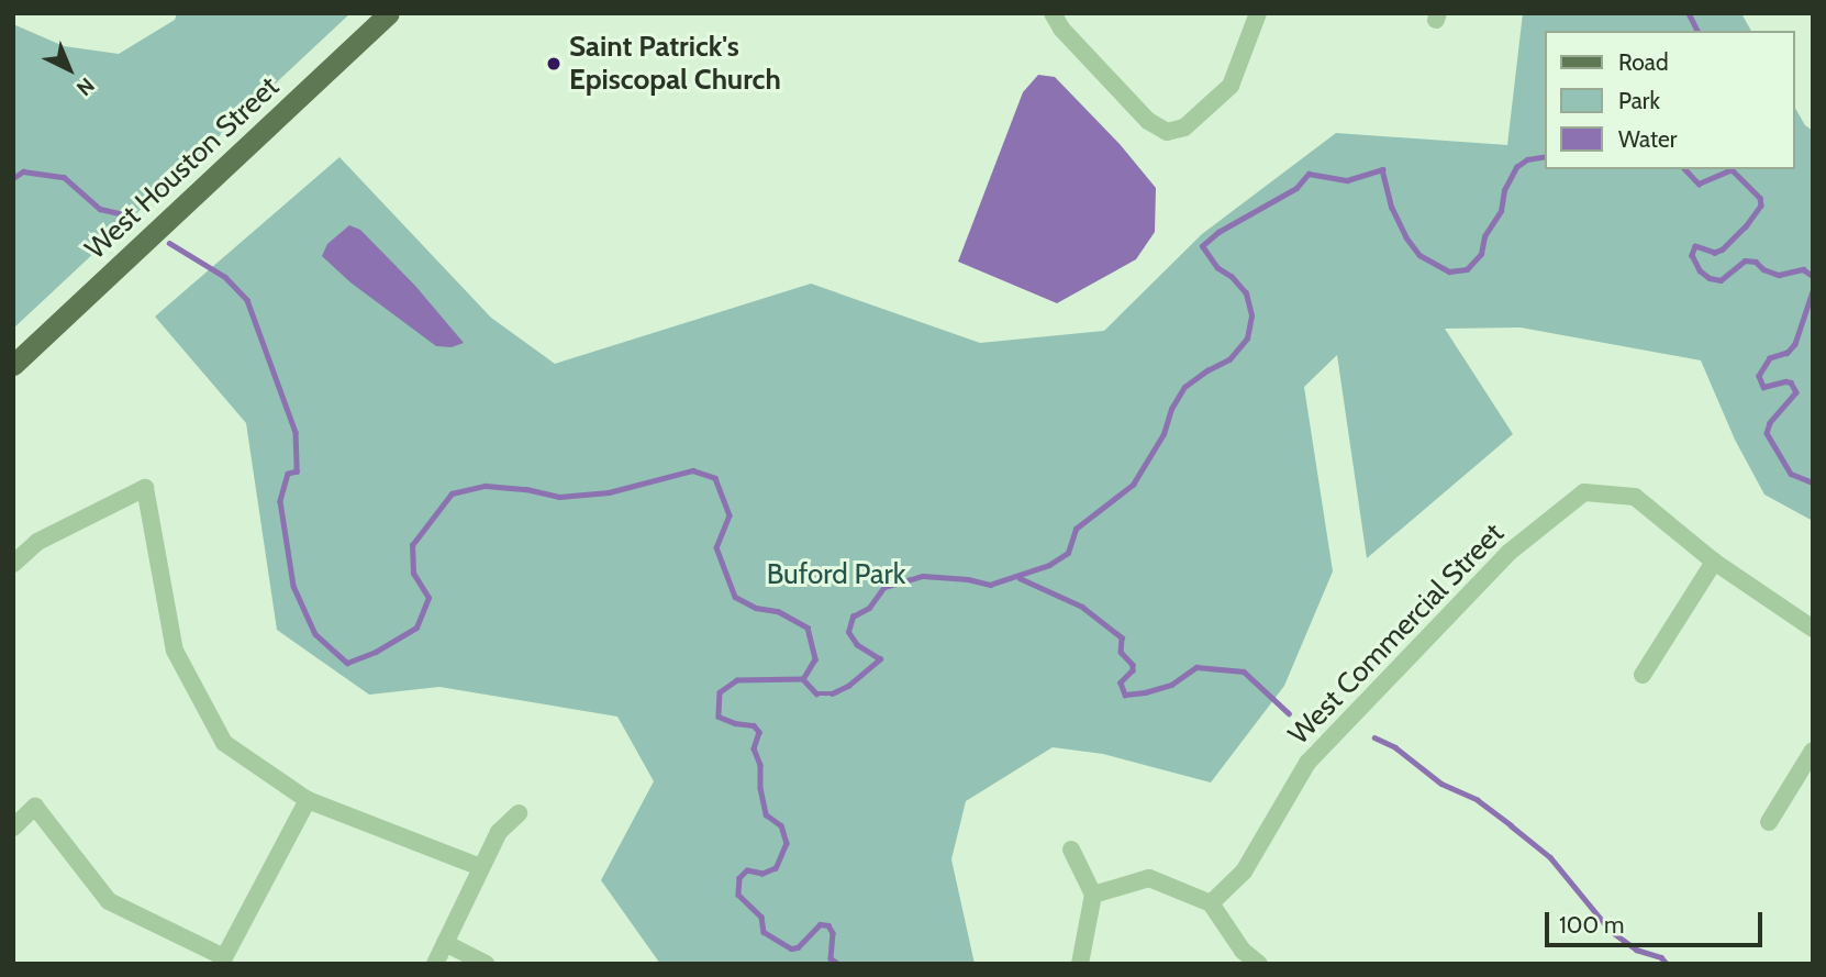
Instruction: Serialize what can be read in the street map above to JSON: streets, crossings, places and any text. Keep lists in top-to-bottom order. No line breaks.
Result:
{"streets":{"main road":["West Houston Street"],"street":["West Commercial Street"]},"parks":["Buford Park"],"places":["Saint Patrick's Episcopal Church"],"legend":["Road","Park","Water"],"scale_bar":"100 m","north":"bottom right"}
